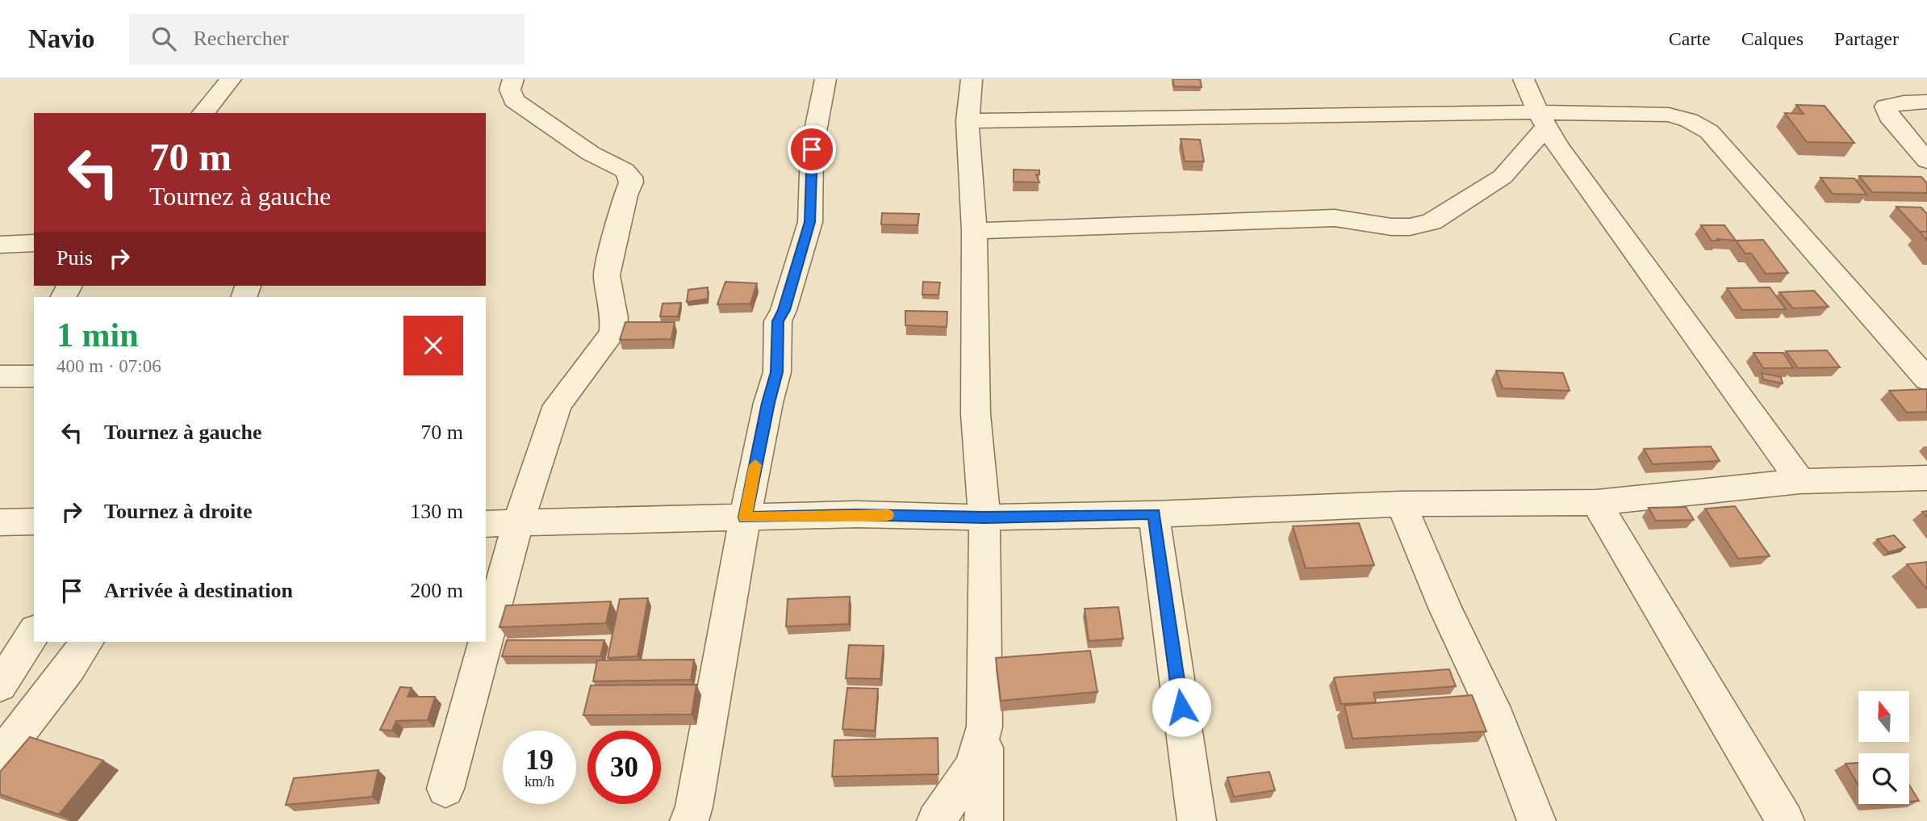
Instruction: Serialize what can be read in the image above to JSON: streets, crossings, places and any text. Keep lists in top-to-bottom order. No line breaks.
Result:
{"north":"top","page":{"header":"Navio","search":"Rechercher","nav":["Carte","Calques","Partager"],"turn":["70 m","Tournez à gauche"],"then":"Puis","heading":["1 min","400 m · 07:06"],"list":[{"name":"Tournez à gauche","value":"70 m"},{"name":"Tournez à droite","value":"130 m"},{"name":"Arrivée à destination","value":"200 m"}],"speed":"19 km/h","limit":"30"}}
